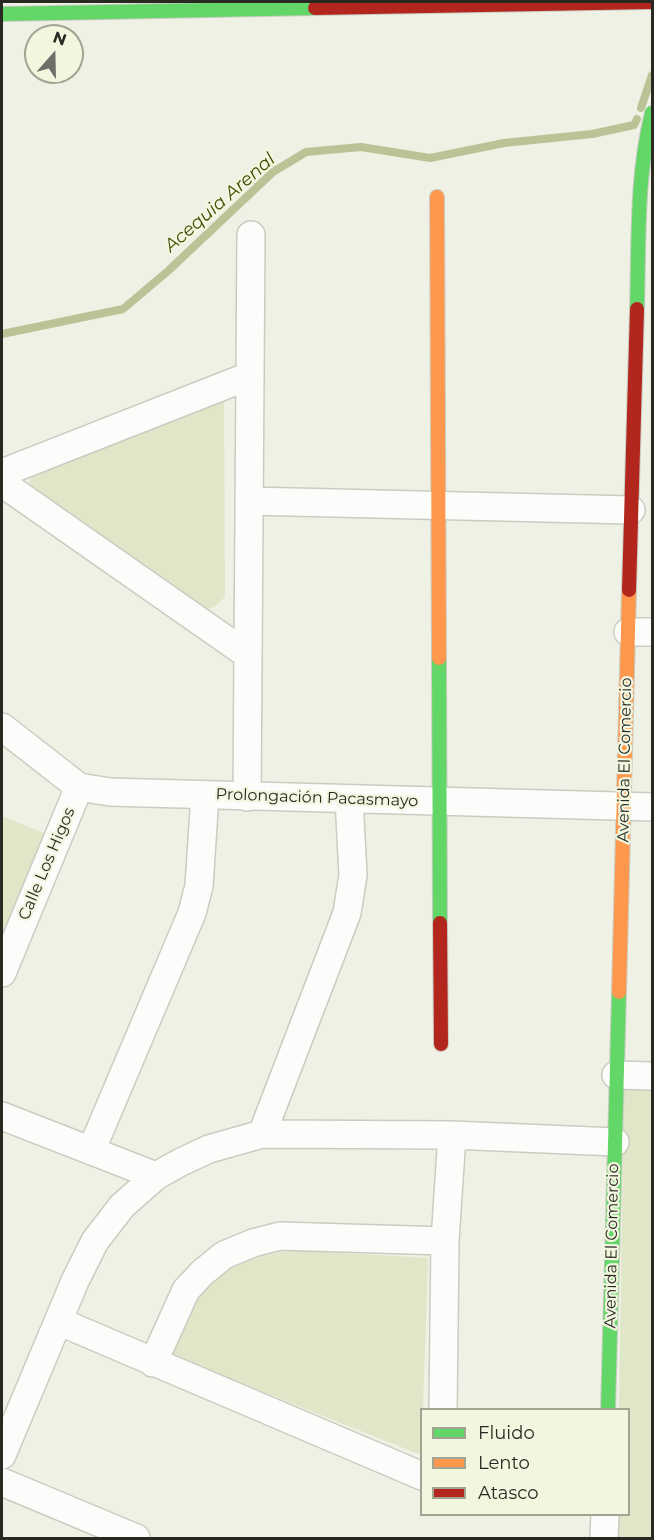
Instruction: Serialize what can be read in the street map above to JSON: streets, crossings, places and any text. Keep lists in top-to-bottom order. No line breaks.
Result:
{"streets":{"street":["Avenida El Comercio","Prolongación Pacasmayo","Calle Los Higos"]},"crossings":[["Avenida El Comercio","Prolongación Pacasmayo"],["Prolongación Pacasmayo","Calle Los Higos"]],"water":["Acequia Arenal"],"legend":["Fluido","Lento","Atasco"],"north":"top"}
